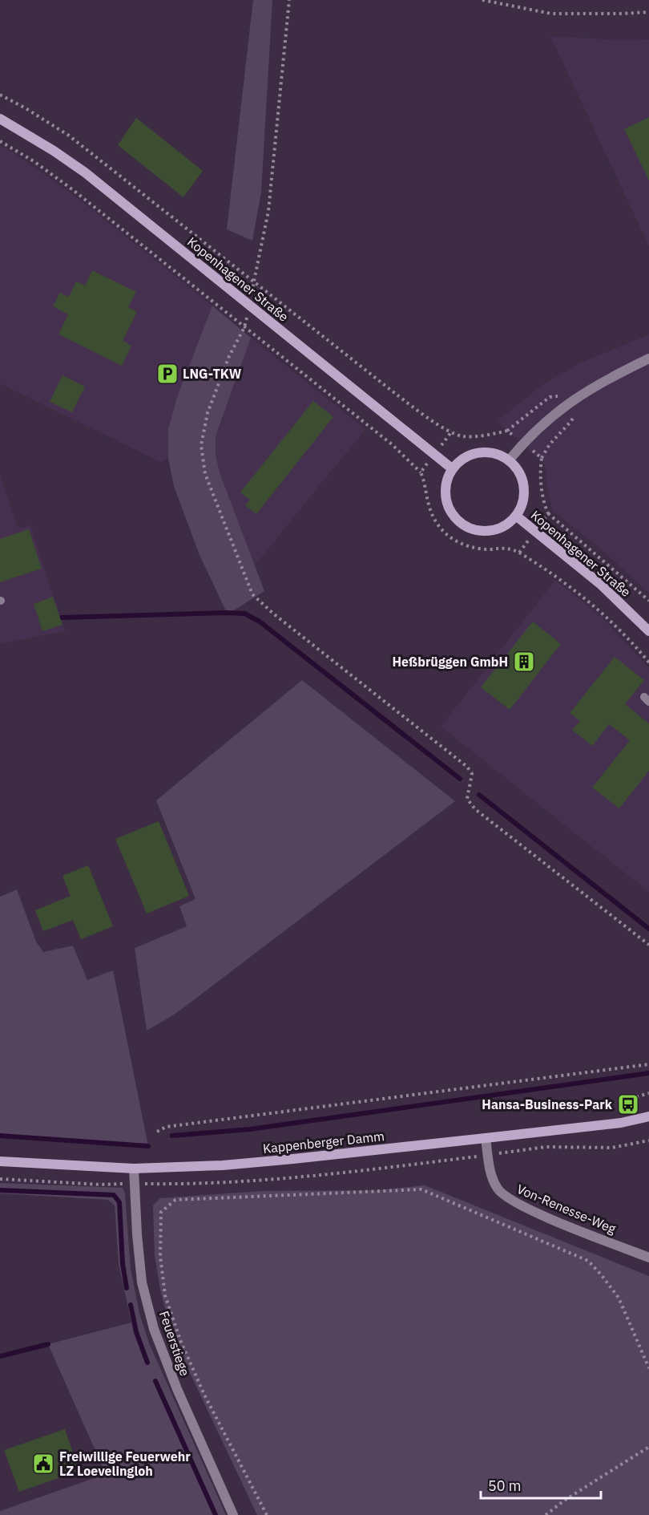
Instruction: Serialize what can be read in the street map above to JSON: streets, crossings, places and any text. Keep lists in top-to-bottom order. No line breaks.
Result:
{"streets":{"main road":["Kopenhagener Straße","Kappenberger Damm"],"street":["Von-Renesse-Weg","Feuerstiege"]},"crossings":[["Kappenberger Damm","Von-Renesse-Weg"],["Kappenberger Damm","Feuerstiege"]],"places":{"parking":["LNG-TKW"],"building":["Heßbrüggen GmbH"],"bus stop":["Hansa-Business-Park"],"public building":["Freiwillige Feuerwehr LZ Loevelingloh"]},"scale_bar":"50 m"}
